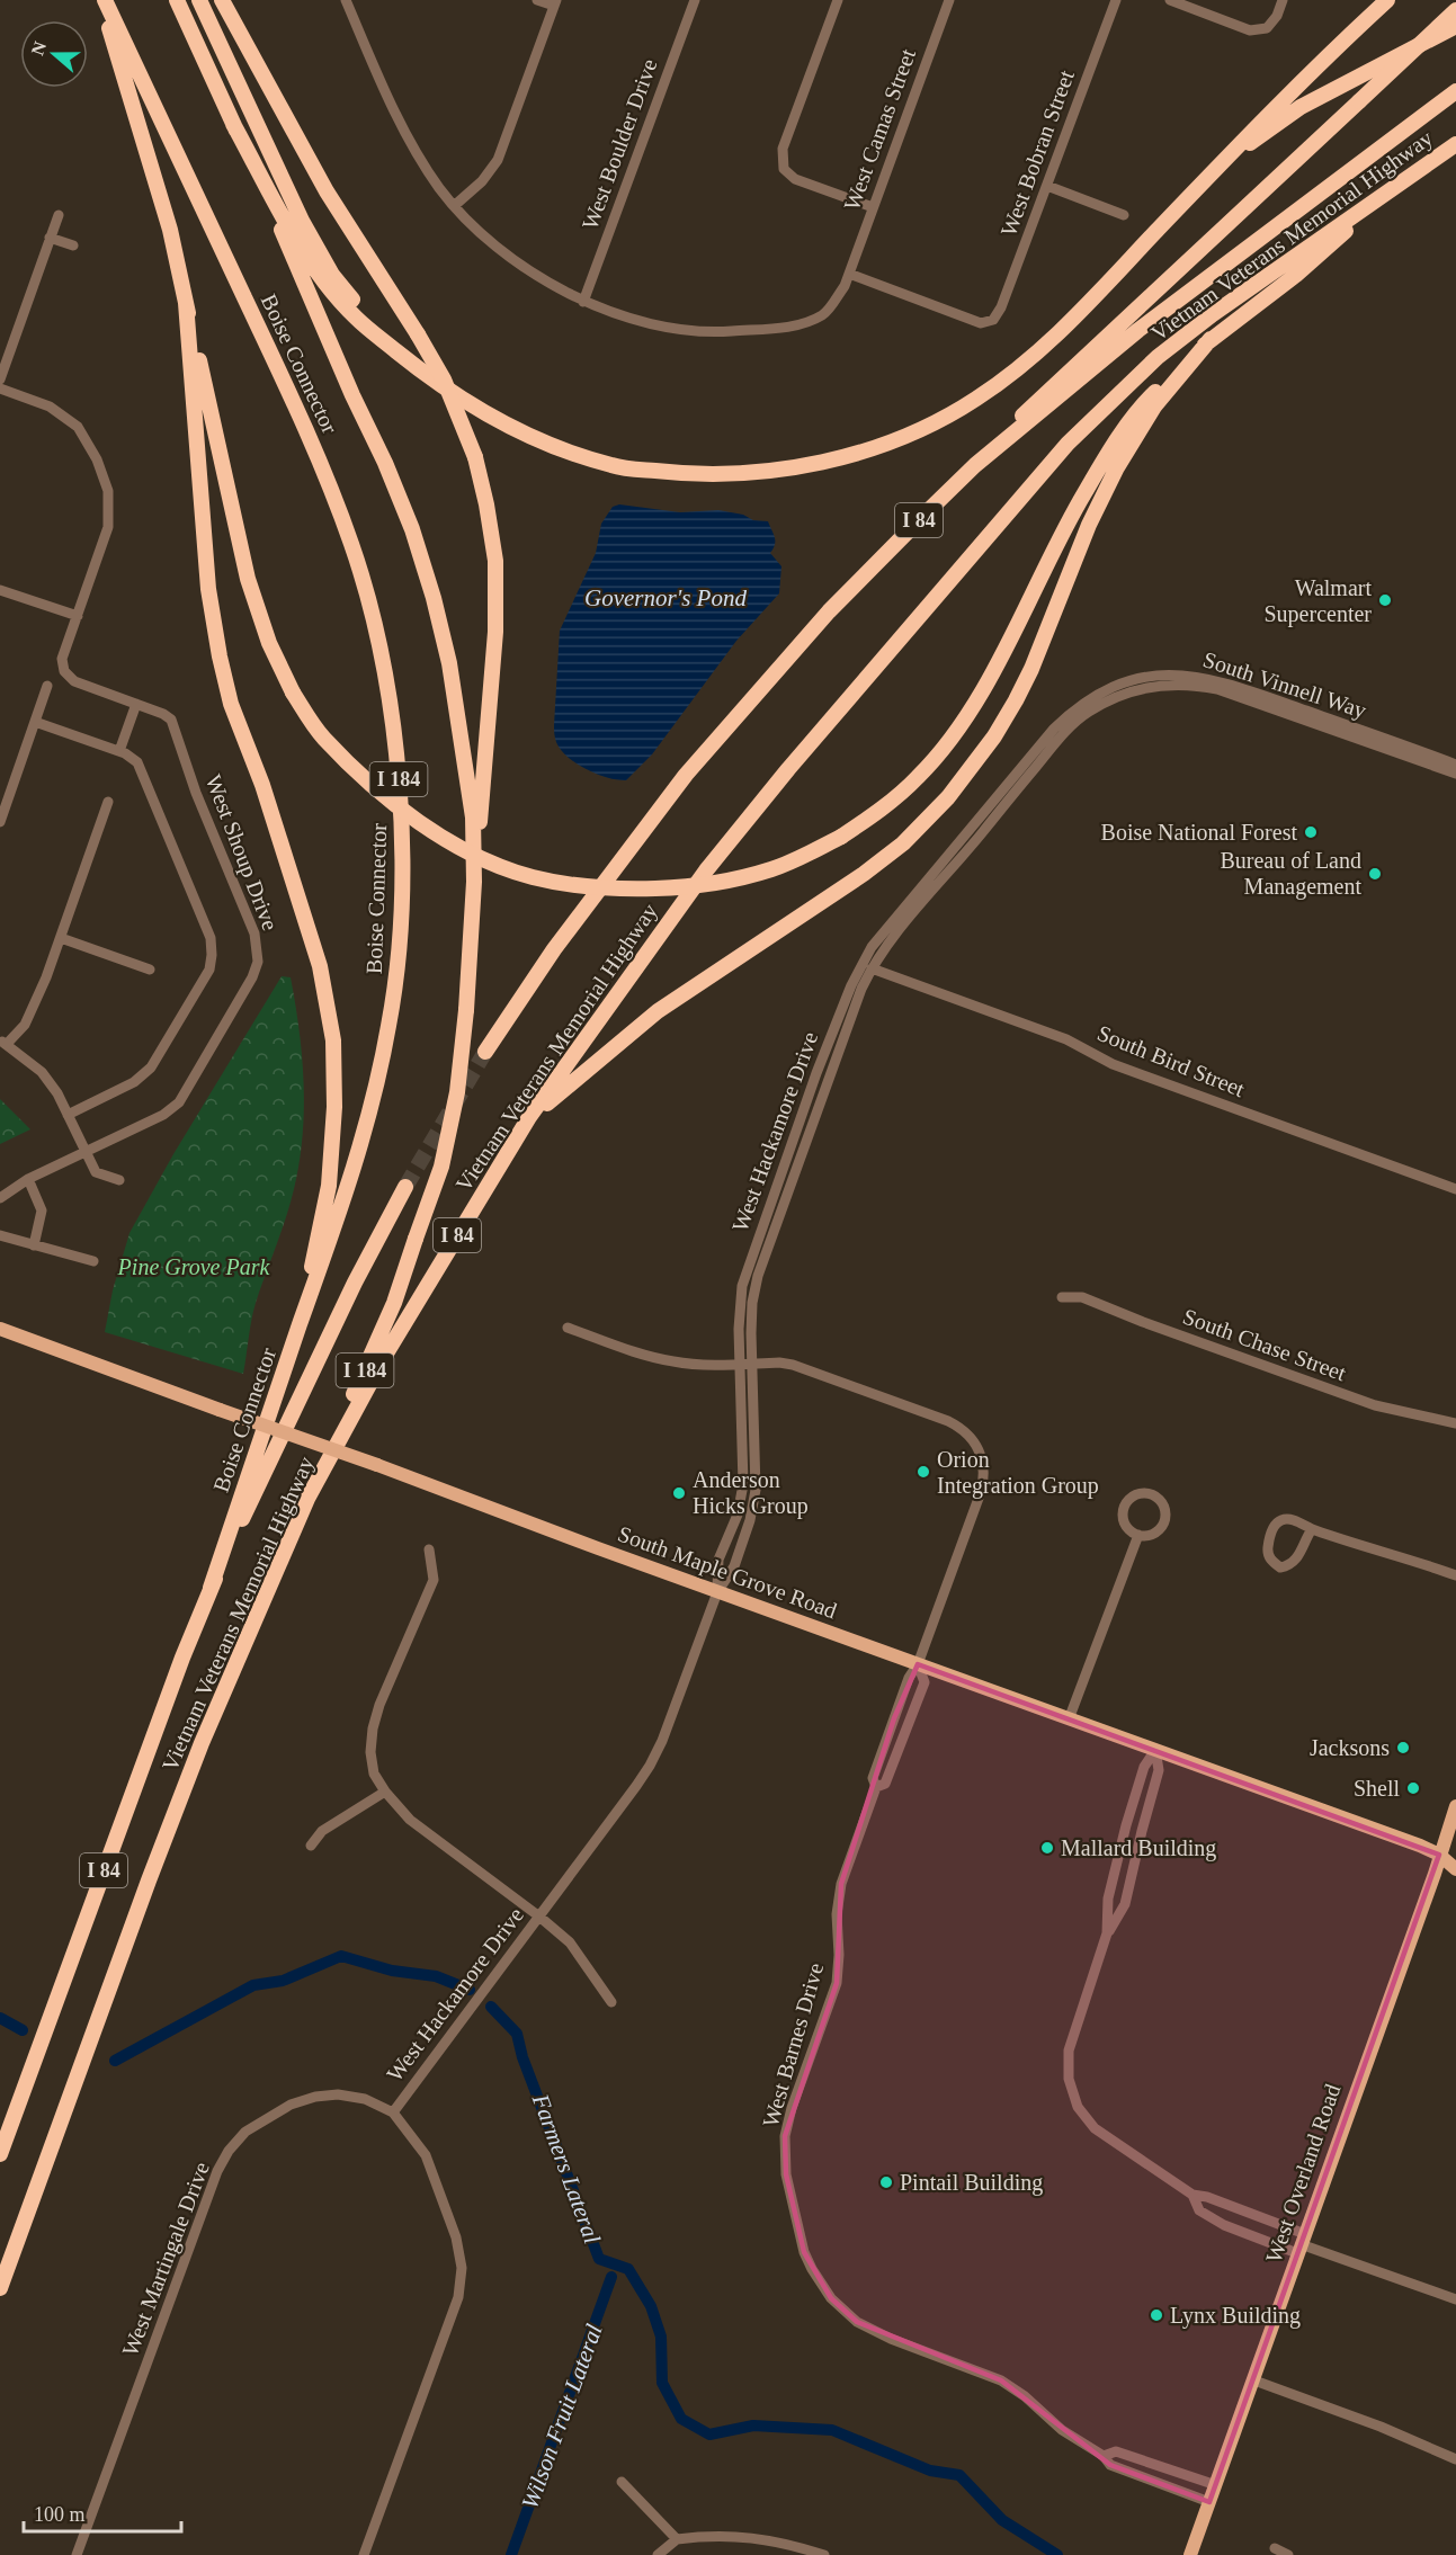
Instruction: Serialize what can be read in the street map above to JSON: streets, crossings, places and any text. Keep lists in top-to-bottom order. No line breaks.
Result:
{"streets":{"highway":["Vietnam Veterans Memorial Highway","Boise Connector","I 84","I 184"],"main road":["South Maple Grove Road","West Overland Road"],"street":["West Camas Street","West Boulder Drive","West Bobran Street","South Vinnell Way","West Shoup Drive","South Bird Street","West Hackamore Drive","South Chase Street","West Barnes Drive","West Martingale Drive"]},"crossings":[["West Camas Street","West Boulder Drive"],["West Camas Street","West Bobran Street"],["Vietnam Veterans Memorial Highway","Boise Connector"],["South Vinnell Way","West Hackamore Drive"],["South Bird Street","West Hackamore Drive"],["West Hackamore Drive","South Maple Grove Road"],["West Hackamore Drive","West Martingale Drive"],["South Maple Grove Road","West Barnes Drive"],["South Maple Grove Road","West Overland Road"],["West Barnes Drive","West Overland Road"]],"water":["Governor's Pond","Farmers Lateral","Wilson Fruit Lateral"],"parks":["Pine Grove Park"],"places":["Walmart Supercenter","Boise National Forest","Bureau of Land Management","Orion Integration Group","Anderson Hicks Group","Jacksons","Shell","Mallard Building","Pintail Building","Lynx Building"],"scale_bar":"100 m","north":"left"}
